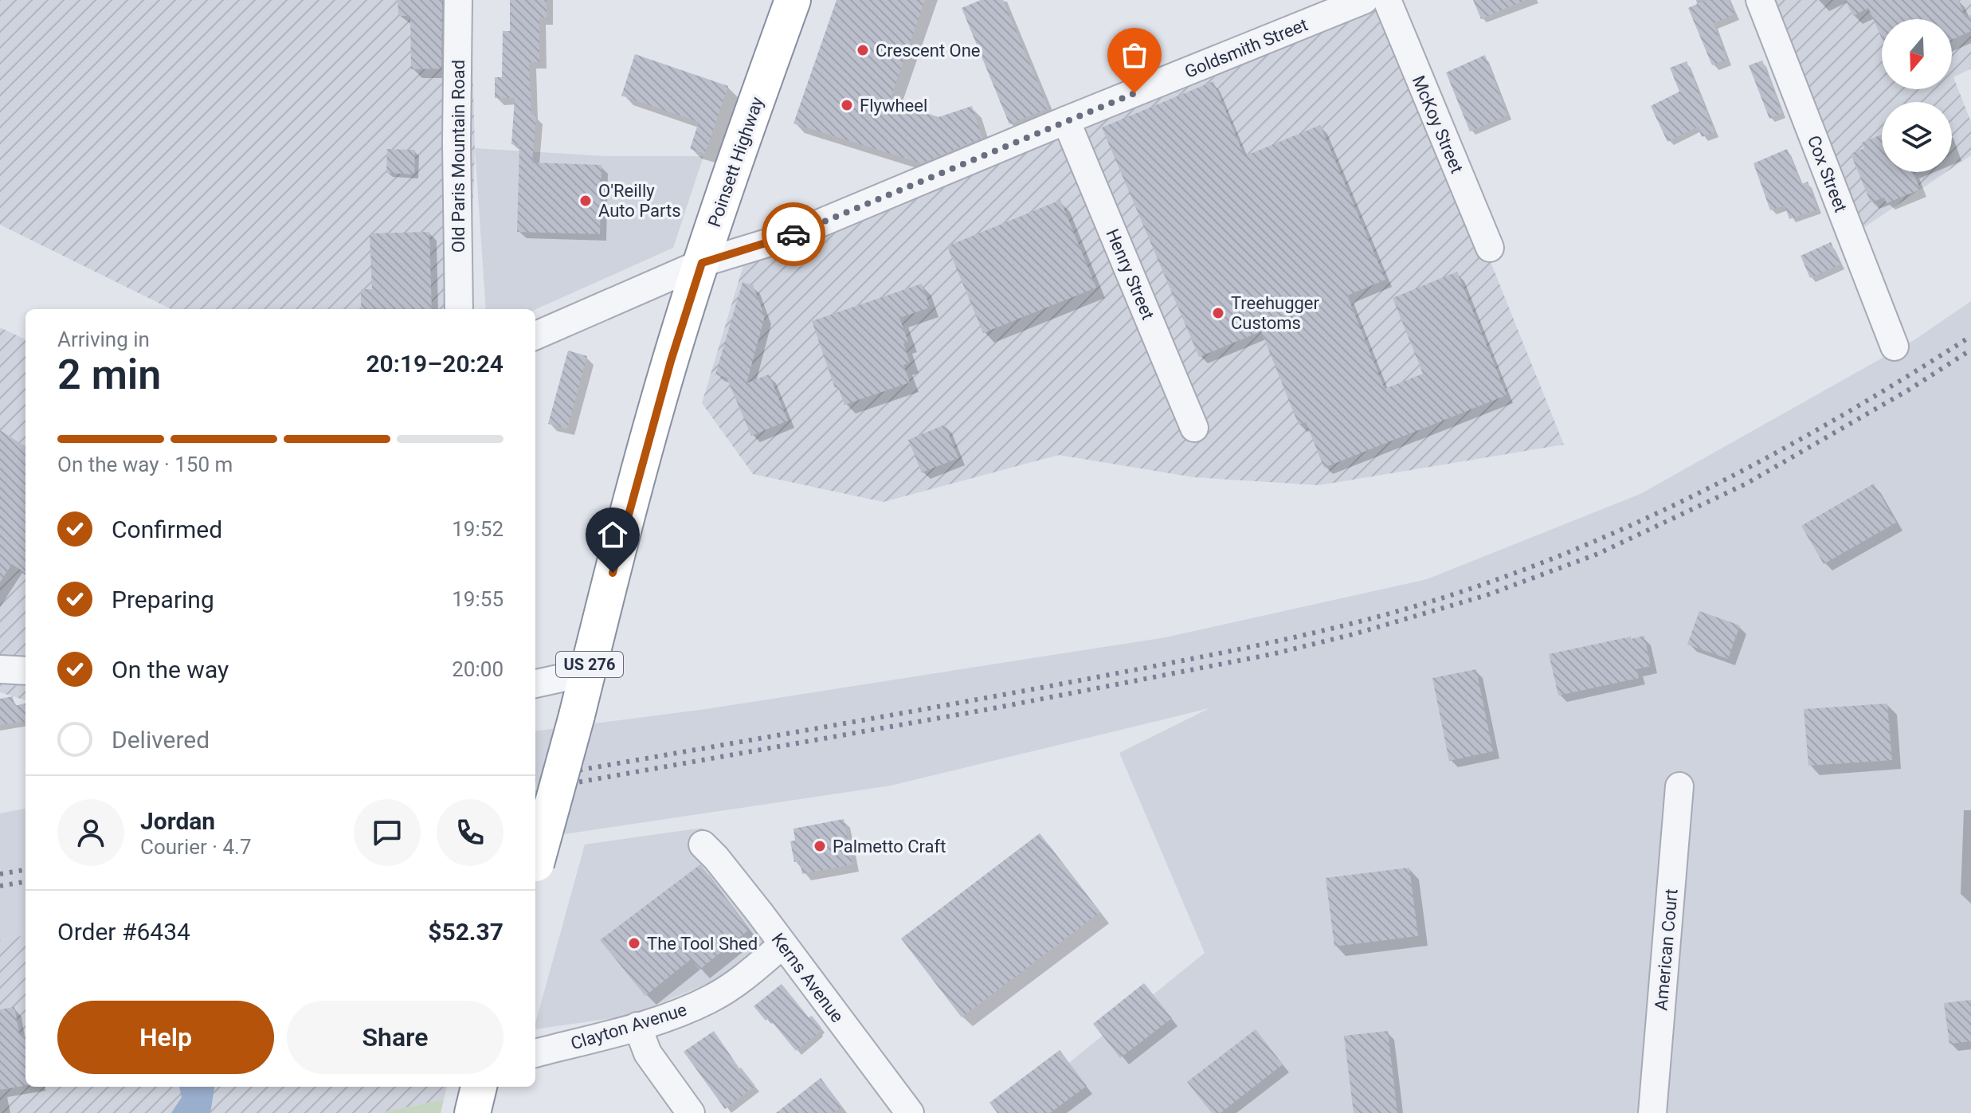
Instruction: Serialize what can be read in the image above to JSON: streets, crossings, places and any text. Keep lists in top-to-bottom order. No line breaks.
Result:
{"streets":{"highway":["Poinsett Highway","US 276"],"street":["Goldsmith Street","McKoy Street","Old Paris Mountain Road","Cox Street","Henry Street","American Court","Kerns Avenue","Clayton Avenue"]},"crossings":[["Goldsmith Street","Poinsett Highway"],["Goldsmith Street","Henry Street"],["Kerns Avenue","Clayton Avenue"]],"places":["Crescent One","Flywheel","O'Reilly Auto Parts","Treehugger Customs","Palmetto Craft","The Tool Shed"],"north":"bottom","page":{"heading":["2 min","Arriving in","20:19–20:24"],"panel":["Jordan","Courier · 4.7","Order #6434","$52.37"],"bar":"On the way · 150 m","list":[["Confirmed","19:52"],["Preparing","19:55"],["On the way","20:00"],"Delivered"],"buttons":["Help","Share"]}}
